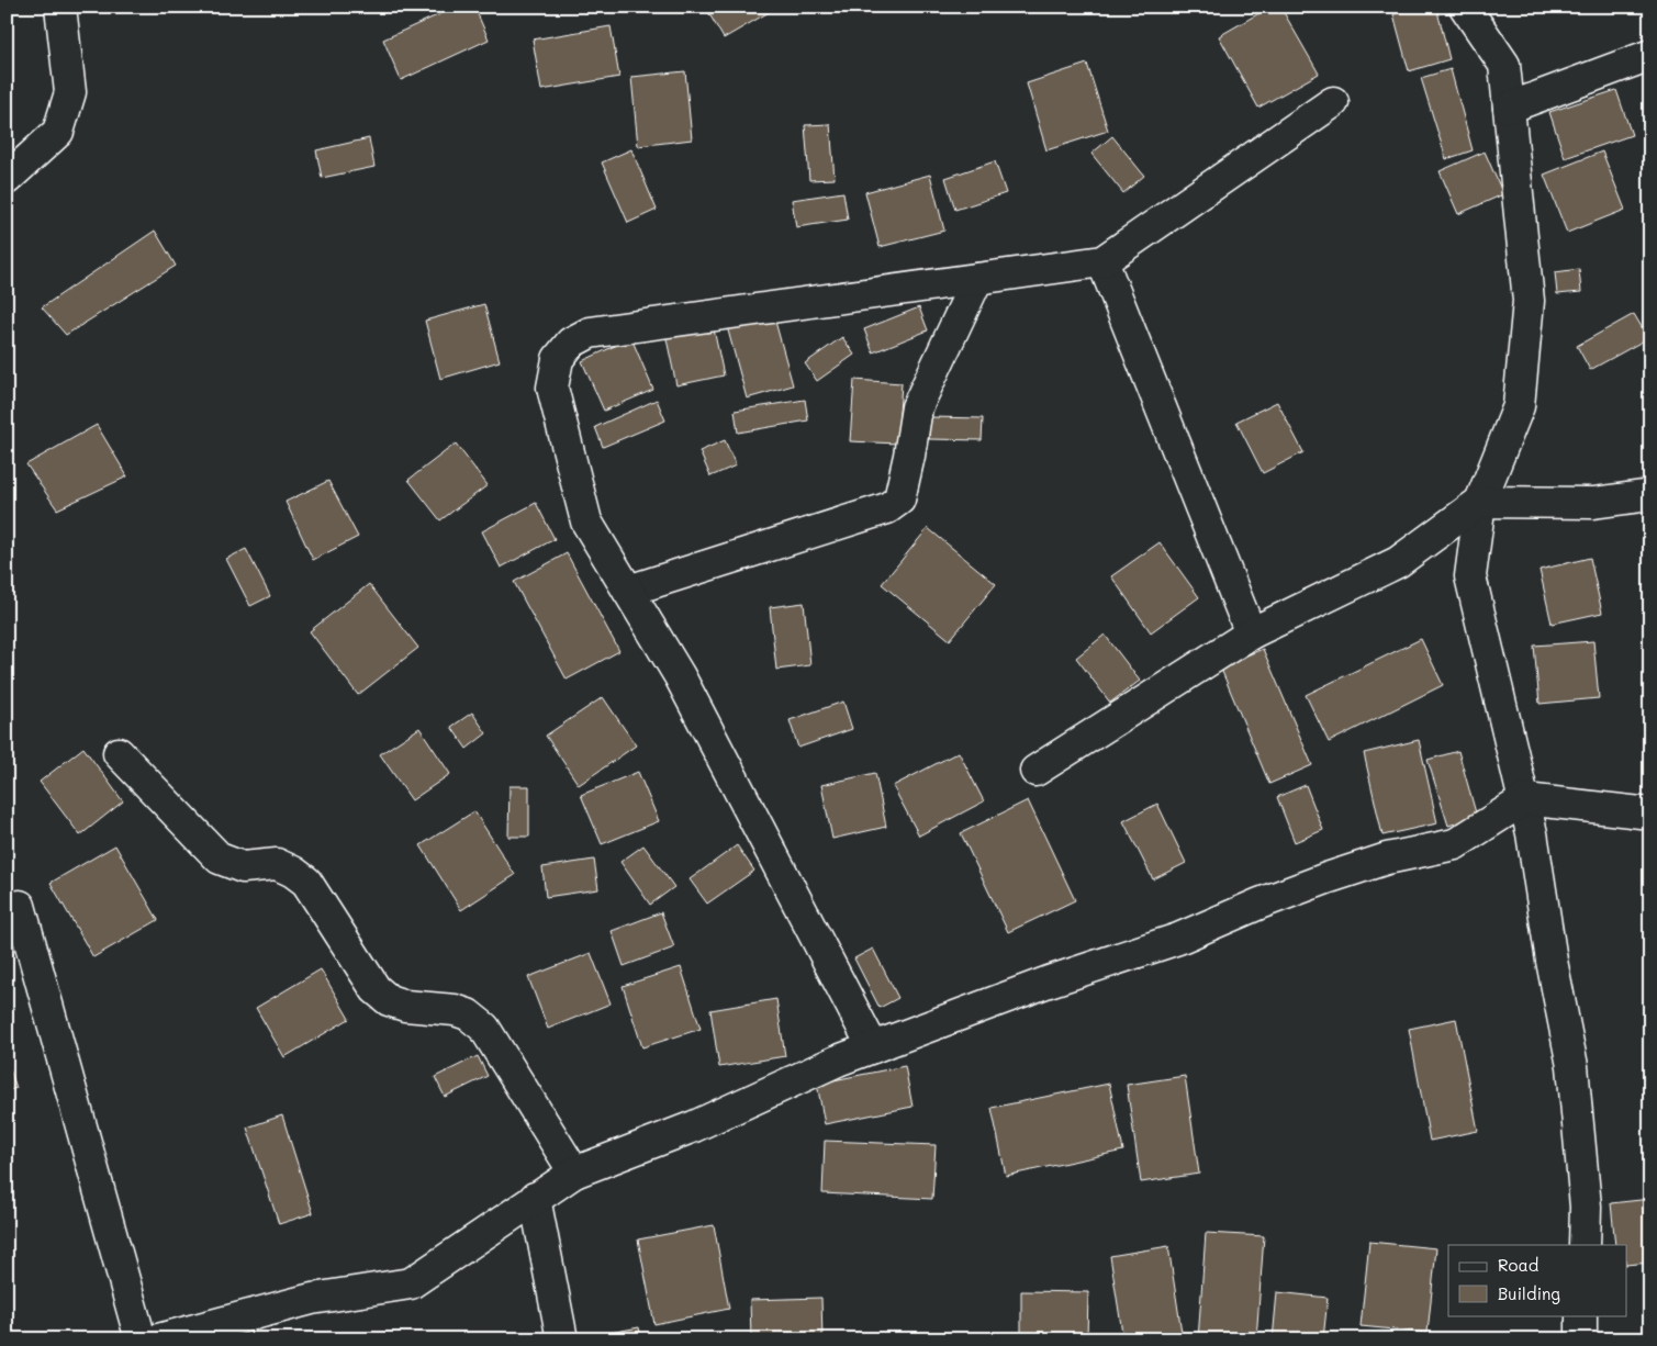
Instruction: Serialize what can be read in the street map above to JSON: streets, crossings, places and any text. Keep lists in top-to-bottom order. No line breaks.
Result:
{"legend":["Road","Building"]}
